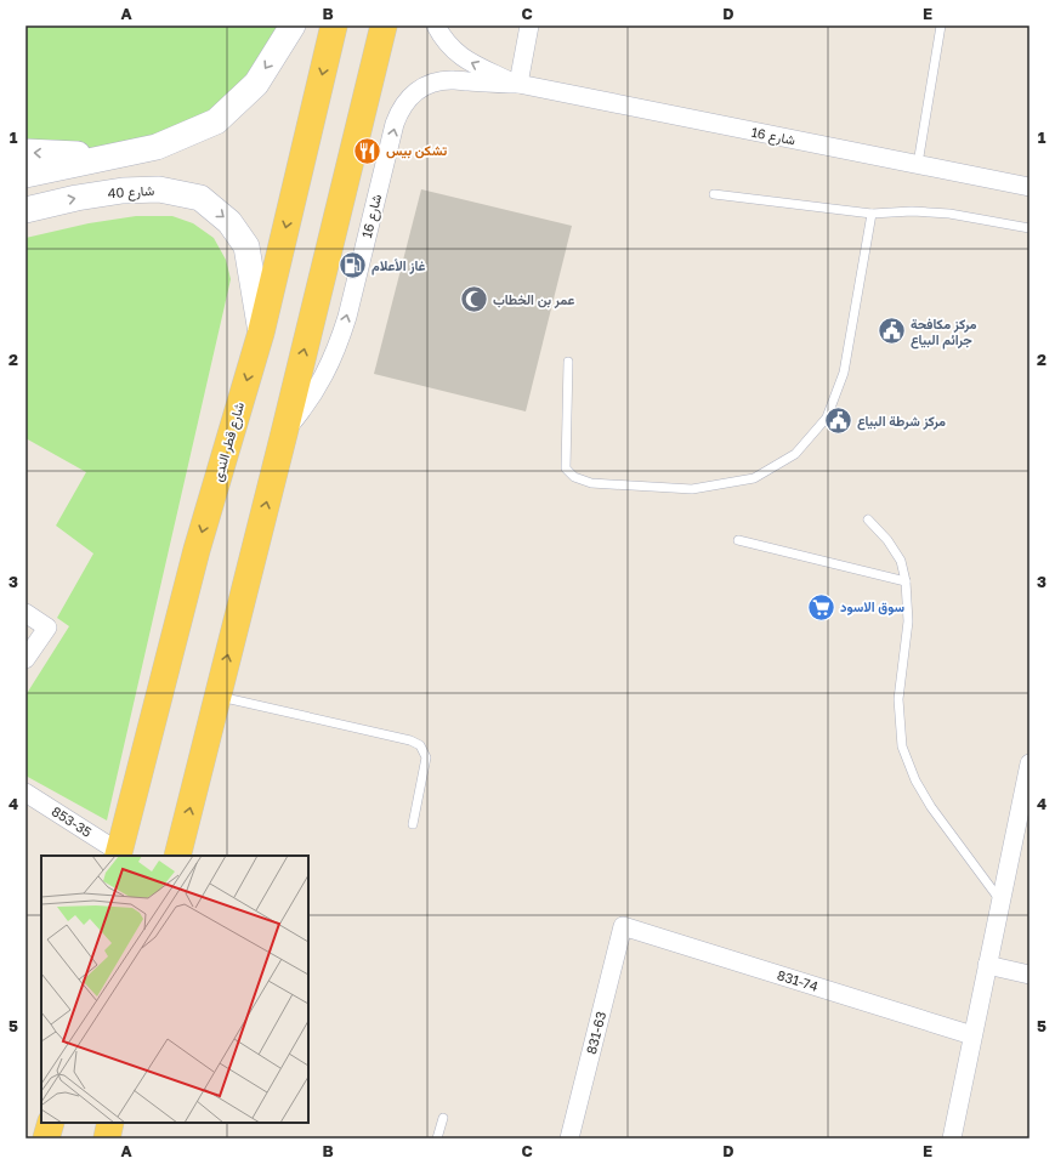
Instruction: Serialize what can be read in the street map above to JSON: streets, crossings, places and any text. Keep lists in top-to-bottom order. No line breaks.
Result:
{"streets":{"main road":["شارع 40","شارع قطر الندى"],"street":["شارع 16","853-35","831-74","831-63"]},"crossings":[["شارع 40","شارع قطر الندى"],["شارع قطر الندى","853-35"],["831-74","831-63"]],"places":{"restaurant":["تشكن بيس"],"fuel station":["غاز الأعلام"],"mosque":["عمر بن الخطاب"],"public building":["مركز مكافحة جرائم البياع","مركز شرطة البياع"],"supermarket":["سوق الاسود"]},"grid":{"columns":["A","B","C","D","E"],"rows":["1","2","3","4","5"]}}
